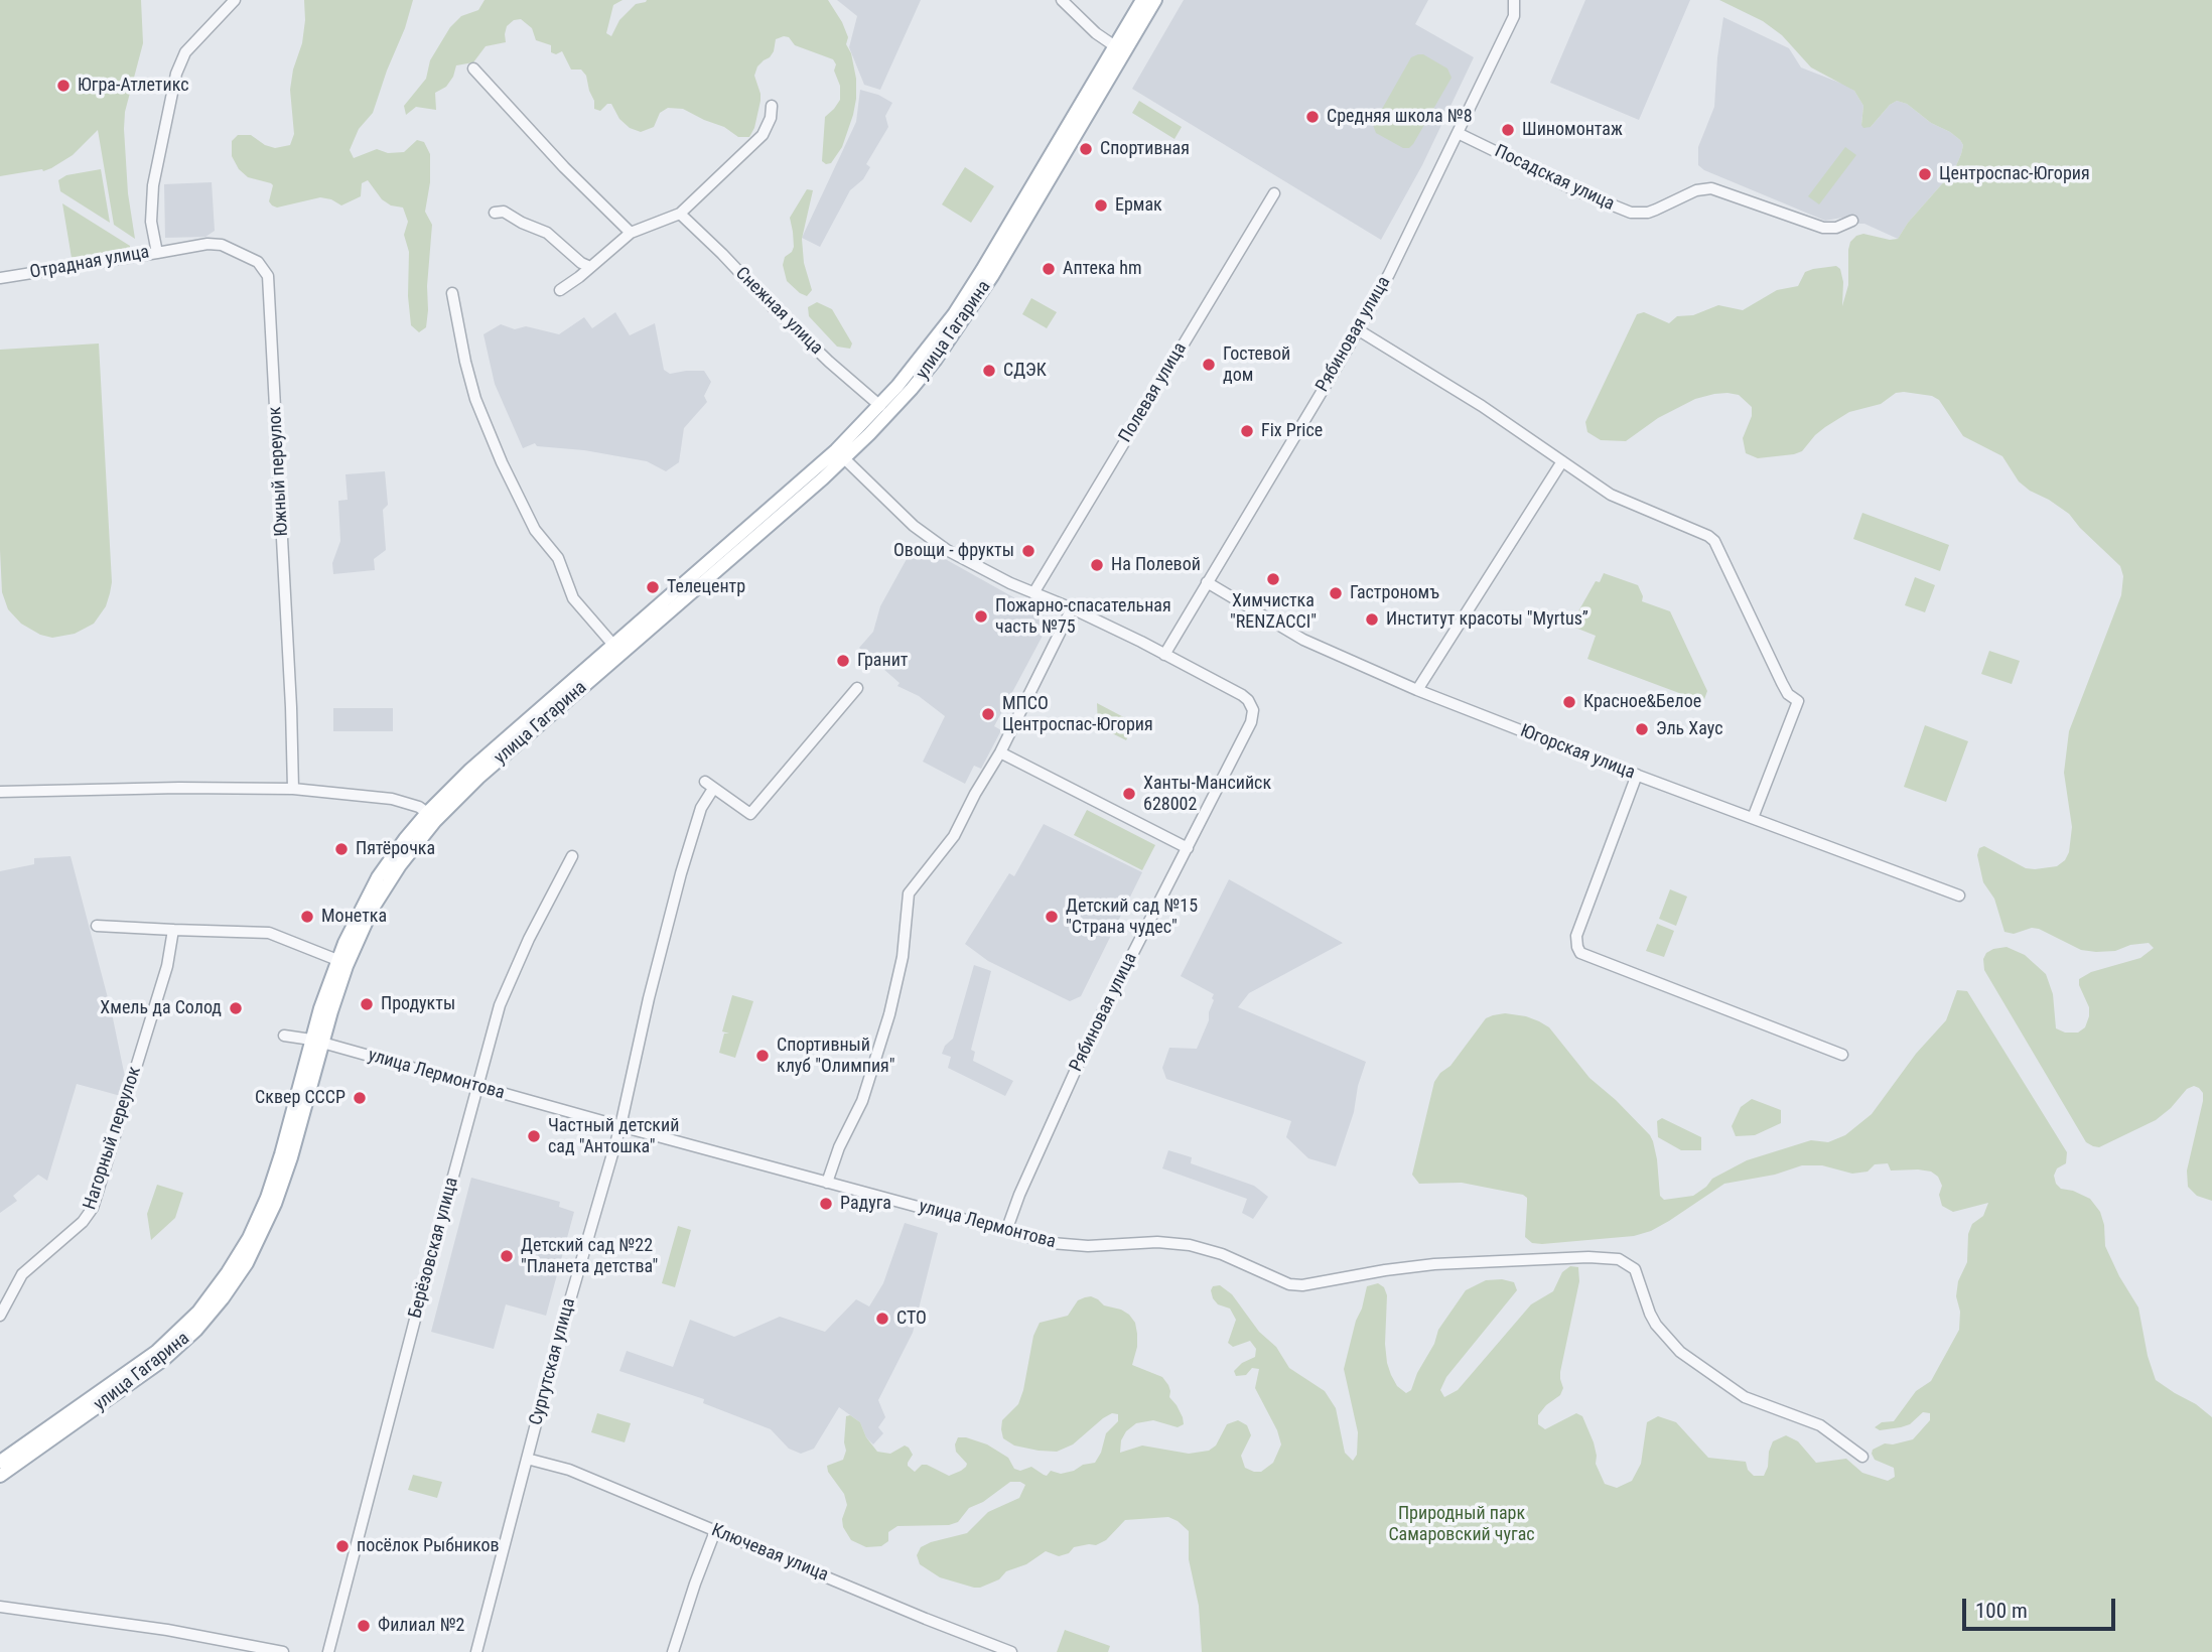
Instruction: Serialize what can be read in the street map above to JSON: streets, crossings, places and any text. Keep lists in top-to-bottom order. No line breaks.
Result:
{"streets":{"main road":["улица Гагарина"],"street":["Посадская улица","Отрадная улица","Снежная улица","Рябиновая улица","Полевая улица","Южный переулок","Югорская улица","улица Лермонтова","Нагорный переулок","Берёзовская улица","Сургутская улица","Ключевая улица"]},"crossings":[["Посадская улица","Рябиновая улица"],["Отрадная улица","Южный переулок"],["Снежная улица","улица Гагарина"],["улица Гагарина","улица Лермонтова"],["Рябиновая улица","Югорская улица"],["Рябиновая улица","улица Лермонтова"],["улица Лермонтова","Берёзовская улица"],["улица Лермонтова","Сургутская улица"],["Сургутская улица","Ключевая улица"]],"parks":["Природный парк Самаровский чугас"],"places":["Югра-Атлетикс","Средняя школа №8","Шиномонтаж","Спортивная","Центроспас-Югория","Ермак","Аптека hm","Гостевой дом","СДЭК","Fix Price","Овощи - фрукты","На Полевой","Химчистка \"RENZACCI\"","Телецентр","Гастрономъ","Пожарно-спасательная часть №75","Институт красоты \"Myrtus”","Гранит","Красное&Белое","МПСО Центроспас-Югория","Эль Хаус","Ханты-Мансийск 628002","Пятёрочка","Монетка","Детский сад №15 \"Страна чудес\"","Продукты","Хмель да Солод","Спортивный клуб \"Олимпия\"","Сквер СССР","Частный детский сад \"Антошка\"","Радуга","Детский сад №22 \"Планета детства\"","СТО","посёлок Рыбников","Филиал №2"],"scale_bar":"100 m"}
